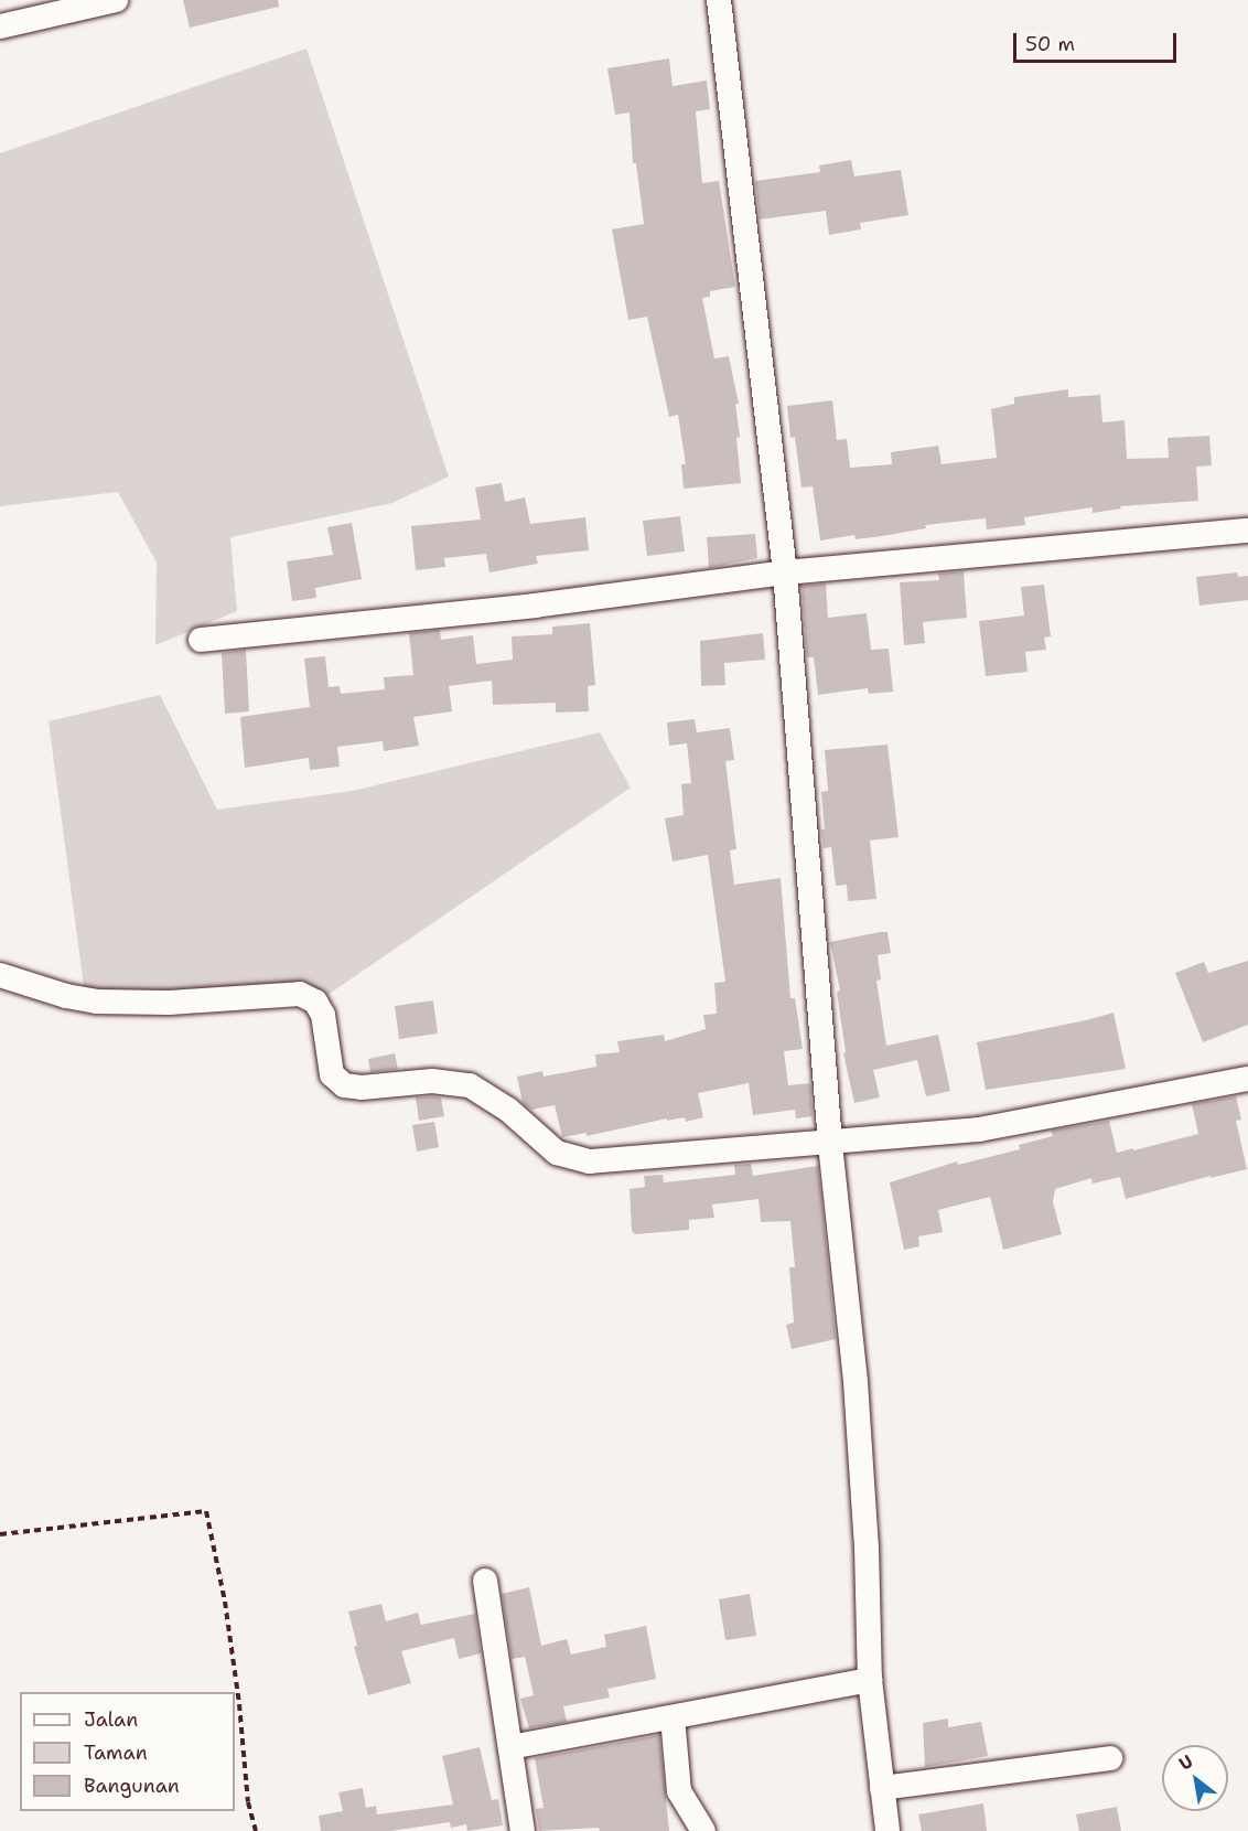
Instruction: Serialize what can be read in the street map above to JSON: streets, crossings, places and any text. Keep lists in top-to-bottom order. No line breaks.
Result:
{"legend":["Jalan","Taman","Bangunan"],"scale_bar":"50 m","north":"top left"}
